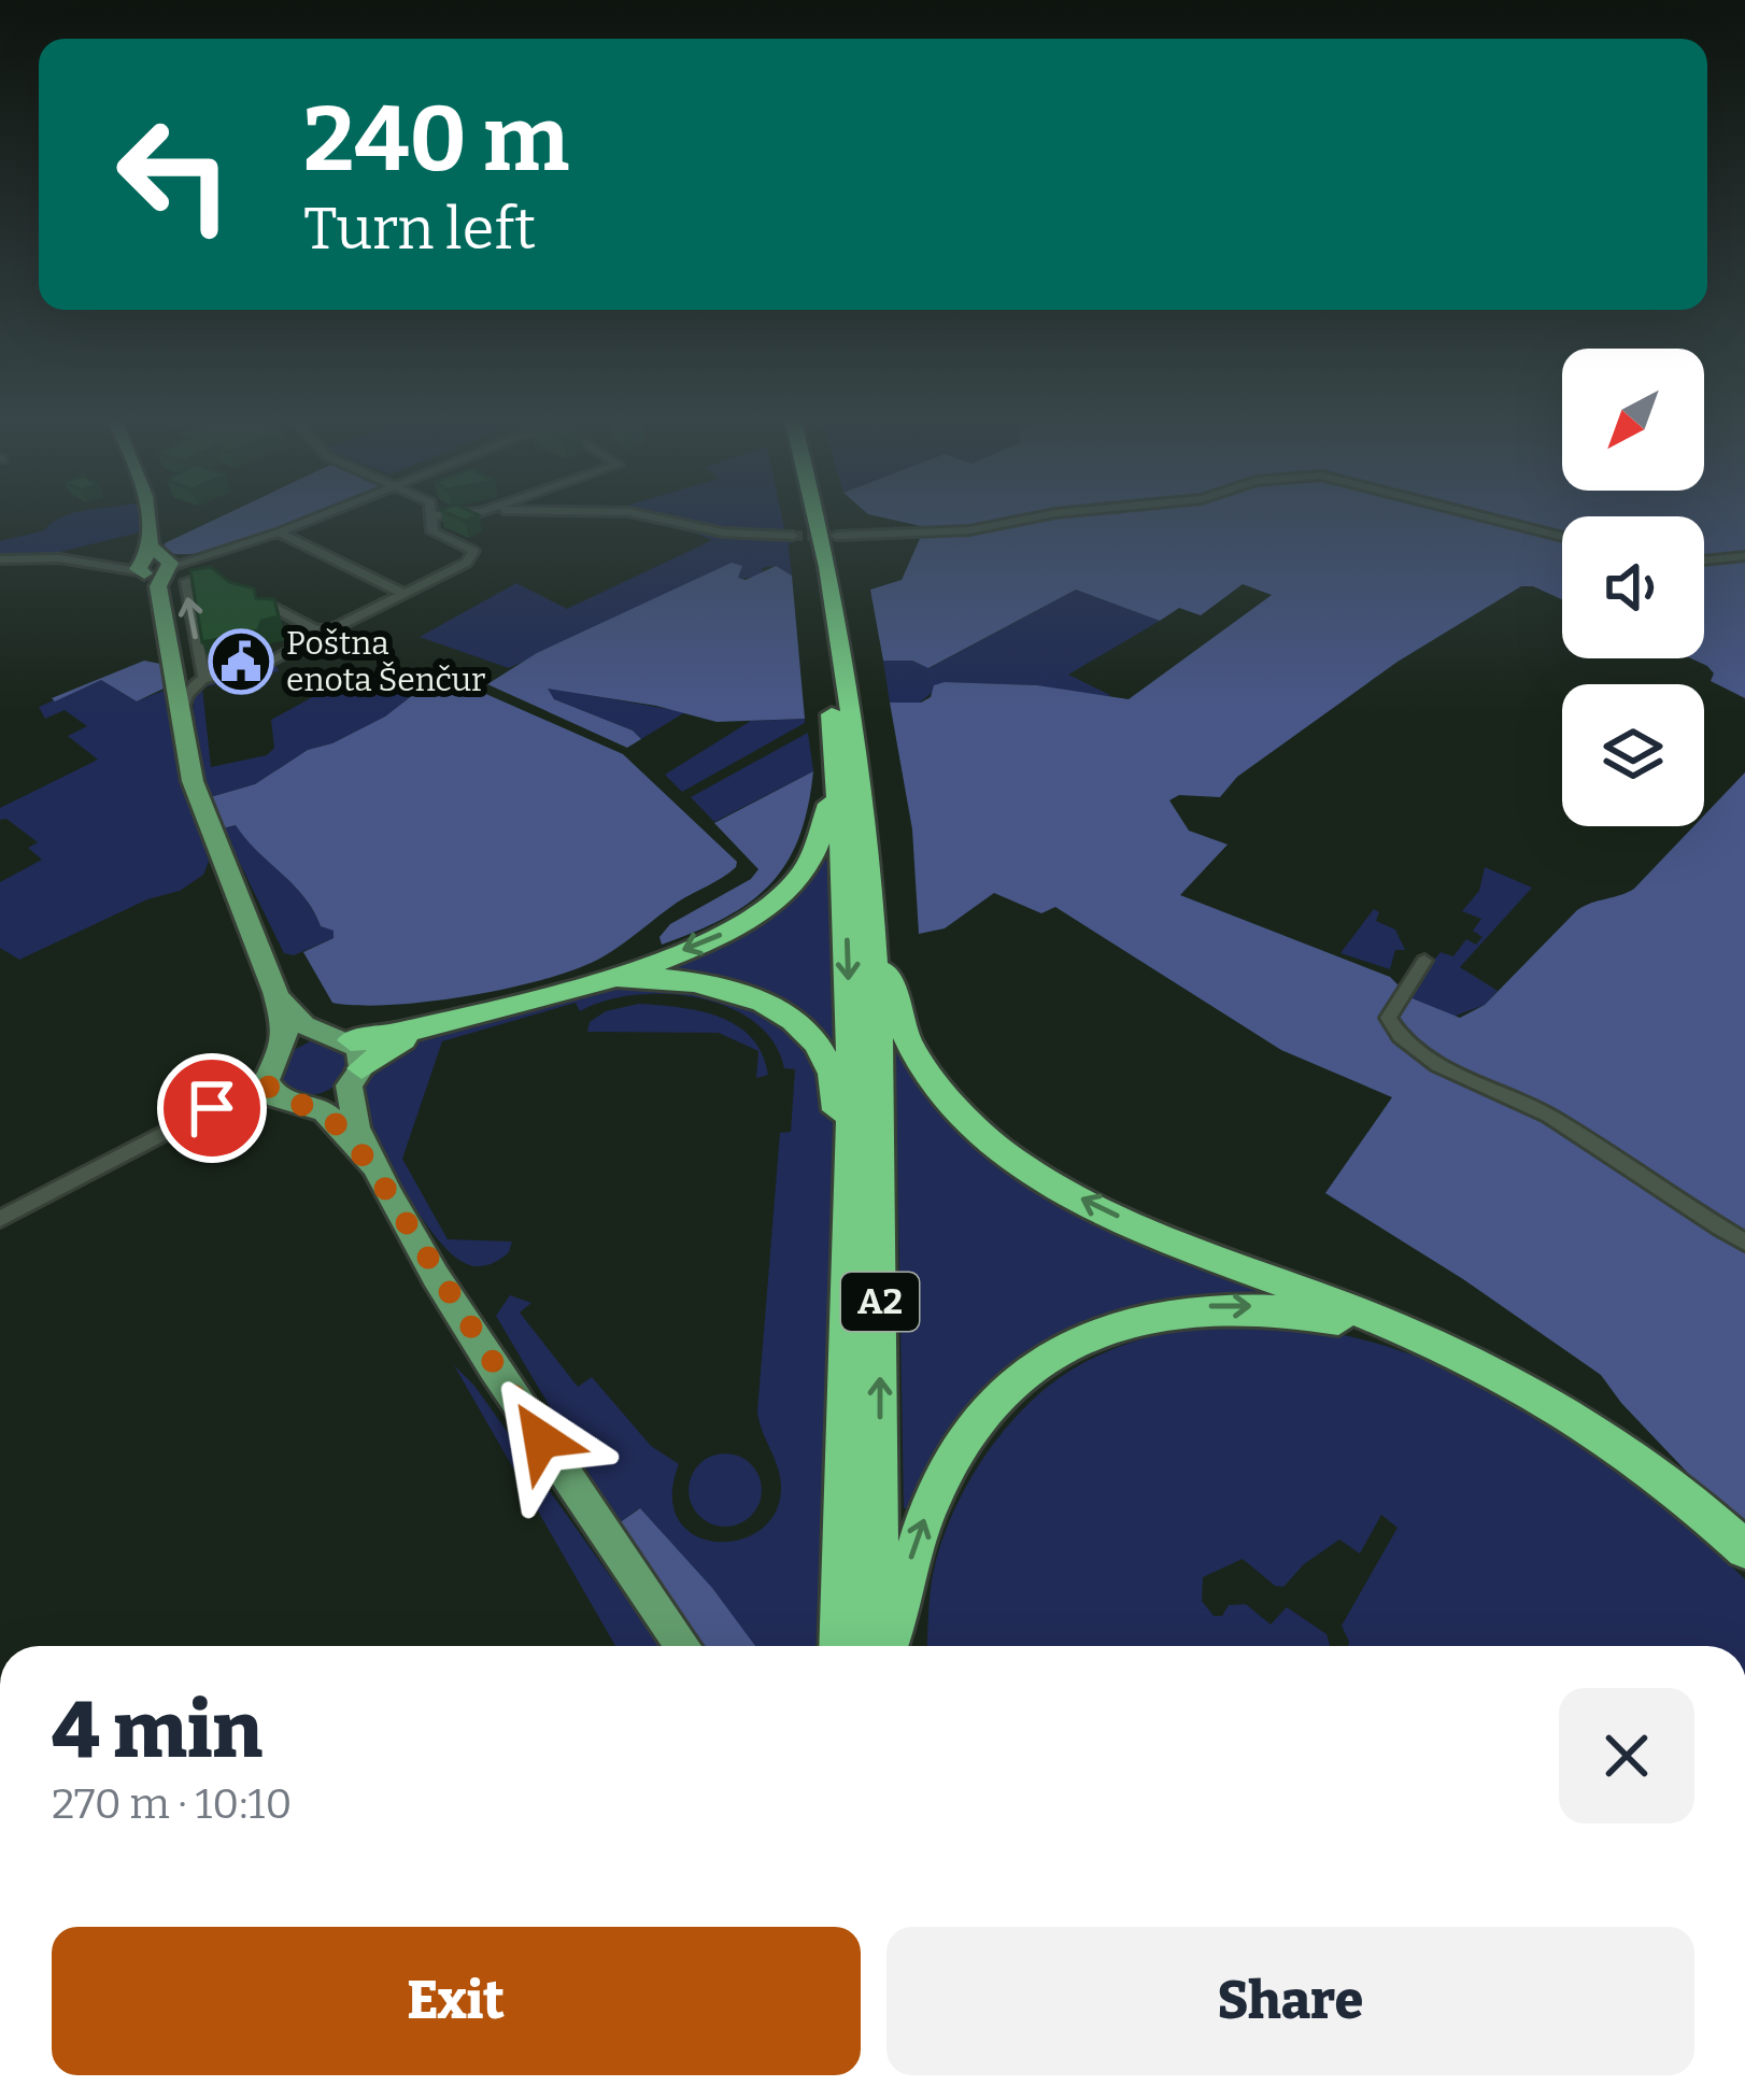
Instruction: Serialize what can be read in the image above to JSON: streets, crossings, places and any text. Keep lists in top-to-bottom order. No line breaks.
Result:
{"streets":{"highway":["A2"]},"places":{"public building":["Poštna enota Šenčur"]},"north":"bottom left","page":{"turn":["240 m","Turn left"],"heading":["4 min","270 m · 10:10"],"buttons":["Exit","Share"]}}
